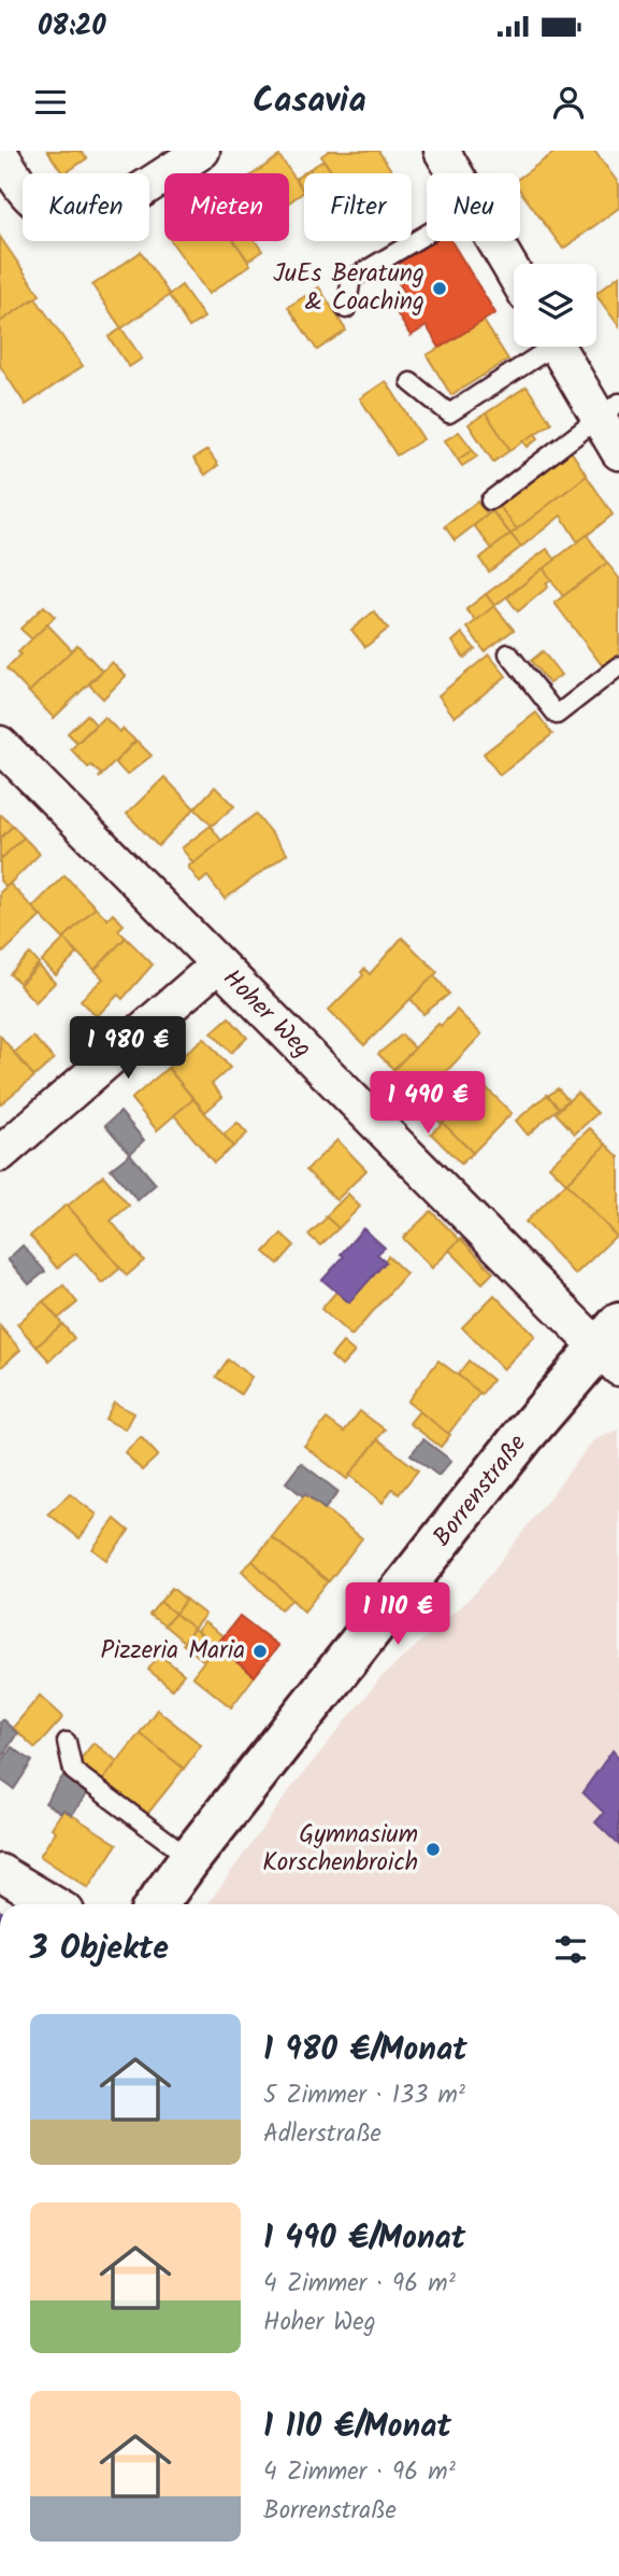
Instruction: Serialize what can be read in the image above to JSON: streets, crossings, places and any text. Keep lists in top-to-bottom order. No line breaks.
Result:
{"streets":{"main road":["Borrenstraße"],"street":["Hoher Weg"]},"crossings":[["Hoher Weg","Borrenstraße"]],"places":["JuEs Beratung & Coaching","Pizzeria Maria","Gymnasium Korschenbroich"],"page":{"status":"08:20","header":"Casavia","chip":["Kaufen","Mieten","Filter","Neu"],"price":["1 980 €","1 490 €","1 110 €"],"heading":"3 Objekte","list":[{"name":"1 980 €/Monat","note":"5 Zimmer · 133 m² · Adlerstraße"},{"name":"1 490 €/Monat","note":"4 Zimmer · 96 m² · Hoher Weg"},{"name":"1 110 €/Monat","note":"4 Zimmer · 96 m² · Borrenstraße"}]}}
